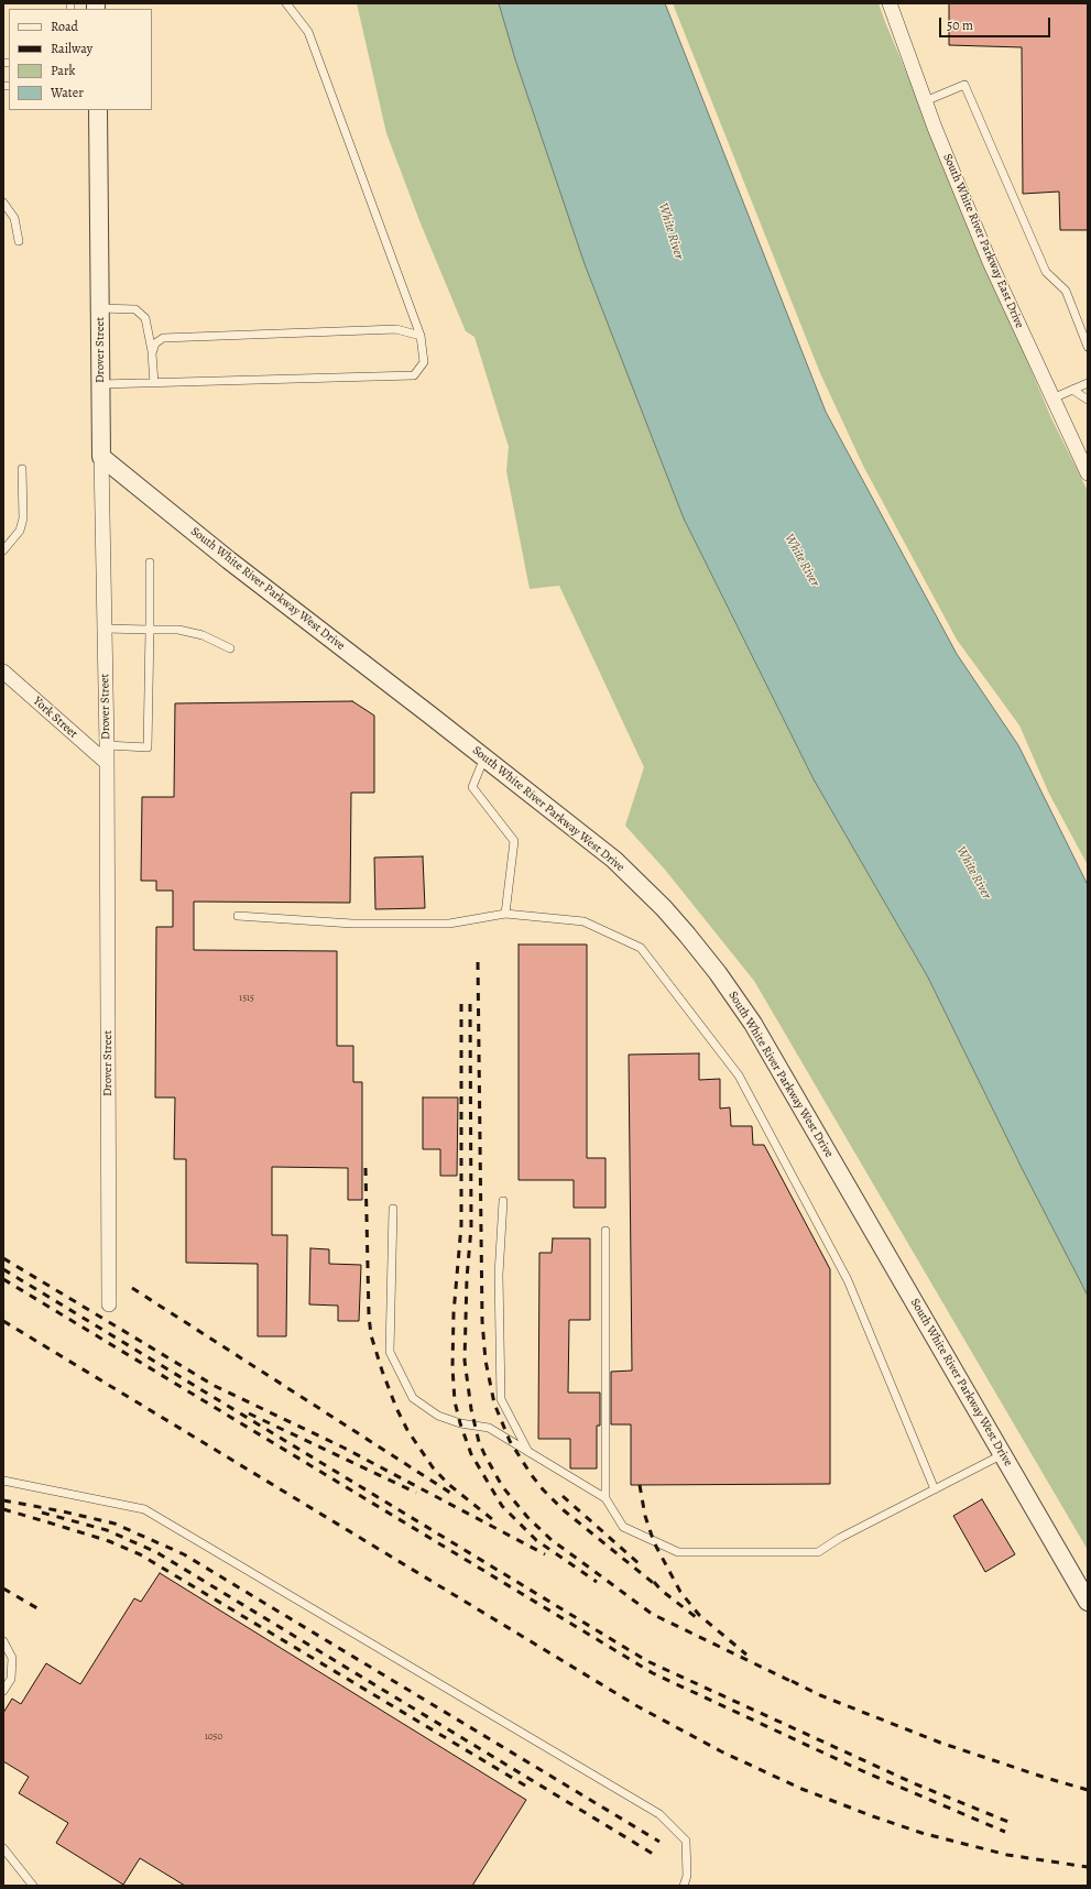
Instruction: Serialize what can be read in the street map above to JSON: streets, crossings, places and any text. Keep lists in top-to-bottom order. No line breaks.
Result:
{"streets":{"street":["South White River Parkway East Drive","Drover Street","South White River Parkway West Drive","York Street"]},"crossings":[["Drover Street","South White River Parkway West Drive"],["Drover Street","York Street"]],"water":["White River"],"house_numbers":["1515","1050"],"legend":["Road","Railway","Park","Water"],"scale_bar":"50 m"}
